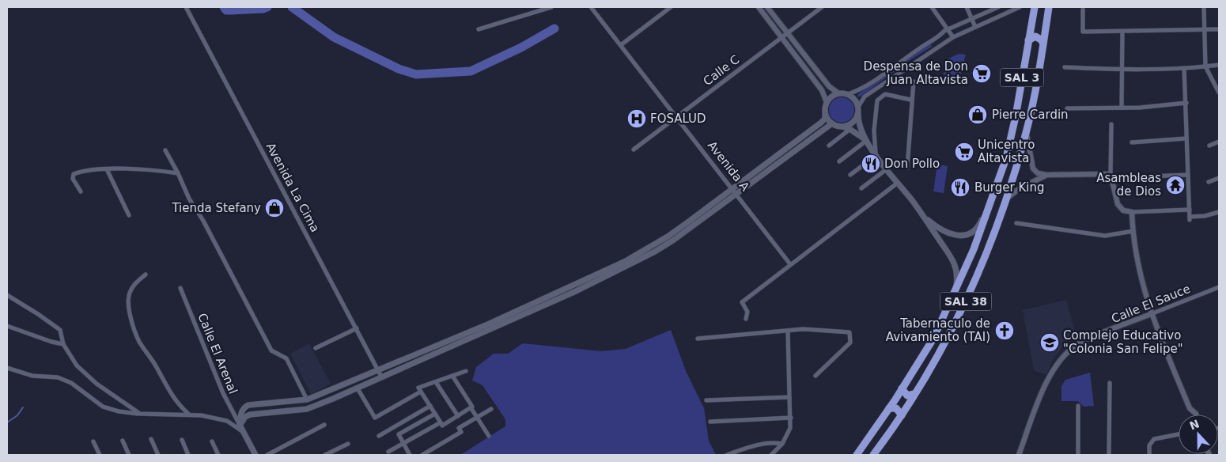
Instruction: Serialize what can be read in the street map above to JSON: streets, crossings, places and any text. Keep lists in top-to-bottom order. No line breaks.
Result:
{"streets":{"highway":["SAL 3","SAL 38"],"street":["Calle C","Avenida A","Avenida La Cima","Calle El Sauce","Calle El Arenal"]},"crossings":[["Calle C","Avenida A"],["SAL 3","SAL 38"]],"places":{"supermarket":["Despensa de Don Juan Altavista","Unicentro Altavista"],"shop":["Pierre Cardin","Tienda Stefany"],"hospital":["FOSALUD"],"restaurant":["Don Pollo","Burger King"],"temple":["Asambleas de Dios"],"church":["Tabernaculo de Avivamiento (TAI)"],"school or university":["Complejo Educativo \"Colonia San Felipe\""]},"north":"top"}
